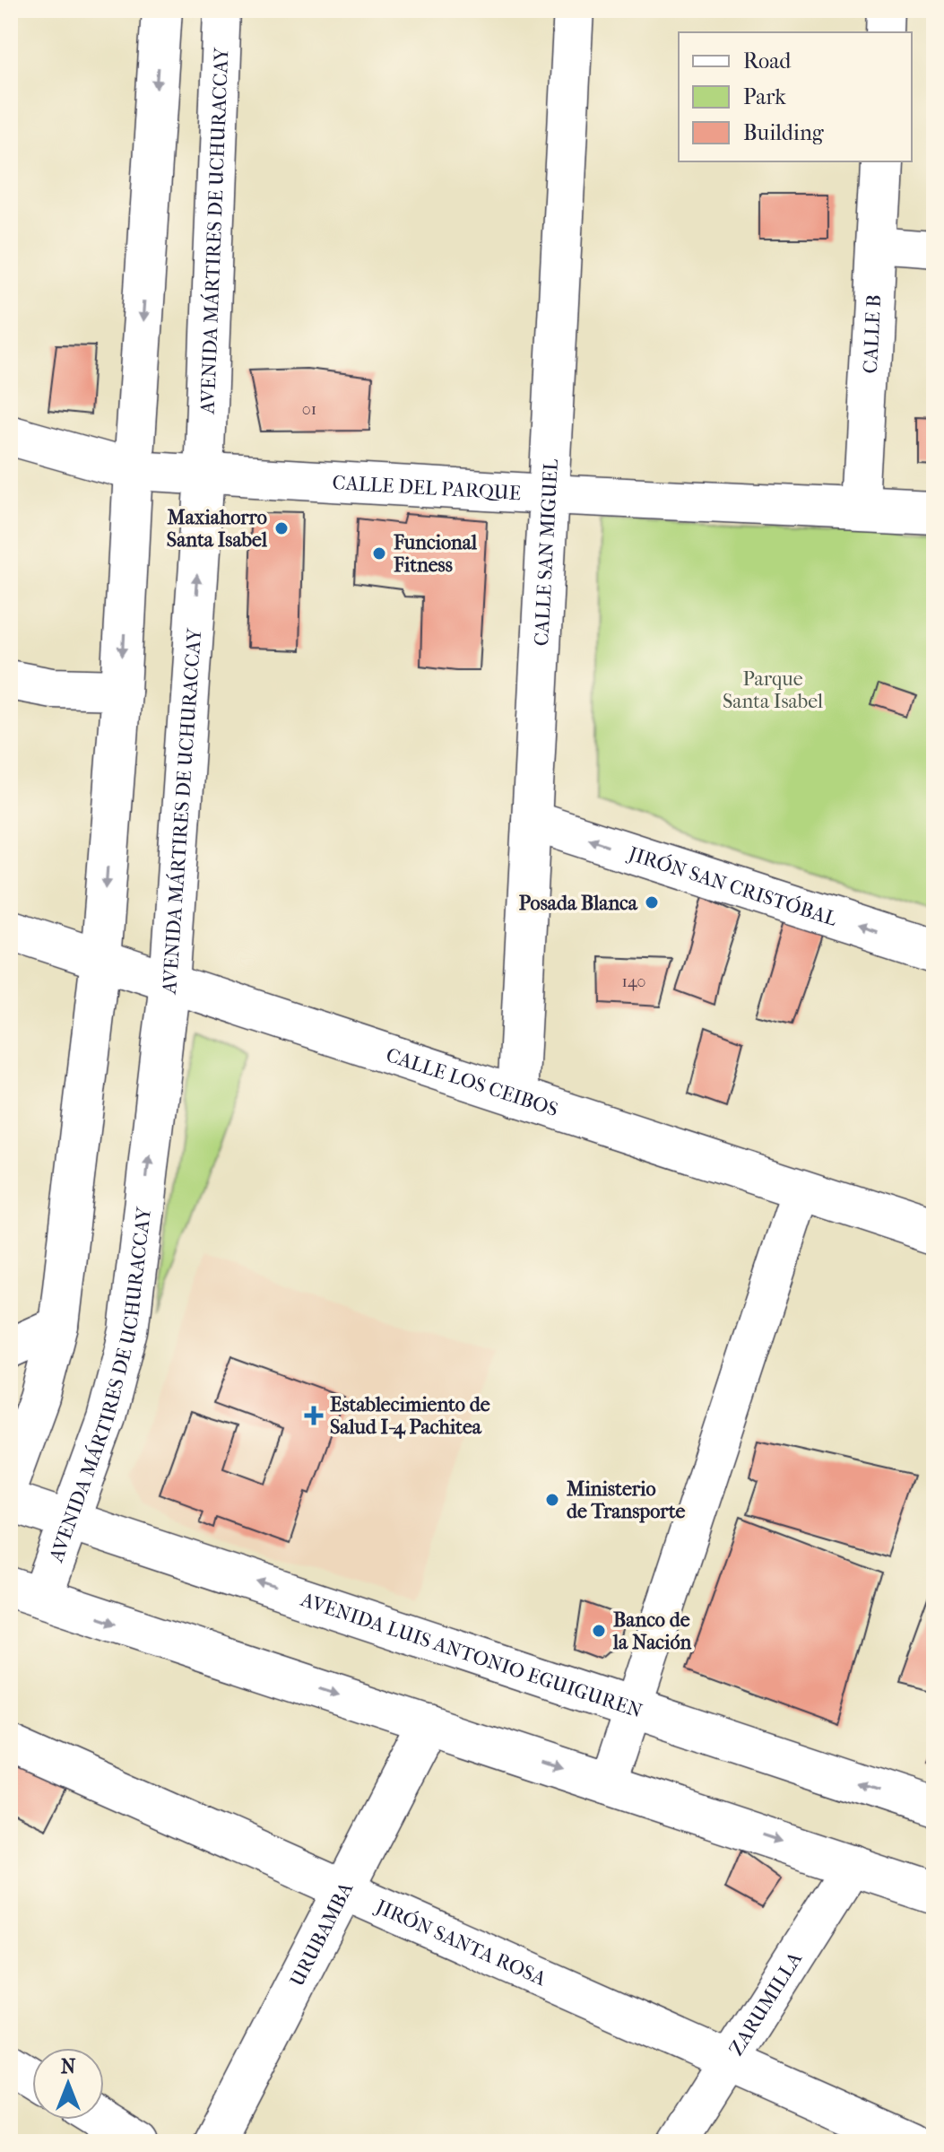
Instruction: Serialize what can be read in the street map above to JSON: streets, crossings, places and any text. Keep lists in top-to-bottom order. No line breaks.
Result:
{"streets":{"street":["AVENIDA MÁRTIRES DE UCHURACCAY","CALLE B","CALLE DEL PARQUE","CALLE SAN MIGUEL","JIRÓN SAN CRISTÓBAL","CALLE LOS CEIBOS","AVENIDA LUIS ANTONIO EGUIGUREN","URUBAMBA","JIRÓN SANTA ROSA","ZARUMILLA"]},"crossings":[["AVENIDA MÁRTIRES DE UCHURACCAY","CALLE DEL PARQUE"],["AVENIDA MÁRTIRES DE UCHURACCAY","CALLE LOS CEIBOS"],["AVENIDA MÁRTIRES DE UCHURACCAY","AVENIDA LUIS ANTONIO EGUIGUREN"],["CALLE B","CALLE DEL PARQUE"],["CALLE DEL PARQUE","CALLE SAN MIGUEL"],["CALLE SAN MIGUEL","JIRÓN SAN CRISTÓBAL"],["CALLE SAN MIGUEL","CALLE LOS CEIBOS"],["URUBAMBA","JIRÓN SANTA ROSA"],["JIRÓN SANTA ROSA","ZARUMILLA"]],"one_way":["JIRÓN SAN CRISTÓBAL"],"parks":["Parque Santa Isabel"],"places":{"other":["Maxiahorro Santa Isabel","Funcional Fitness","Posada Blanca","Ministerio de Transporte","Banco de la Nación"],"health":["Establecimiento de Salud I-4 Pachitea"]},"house_numbers":["01","140"],"legend":["Road","Park","Building"],"north":"top"}
